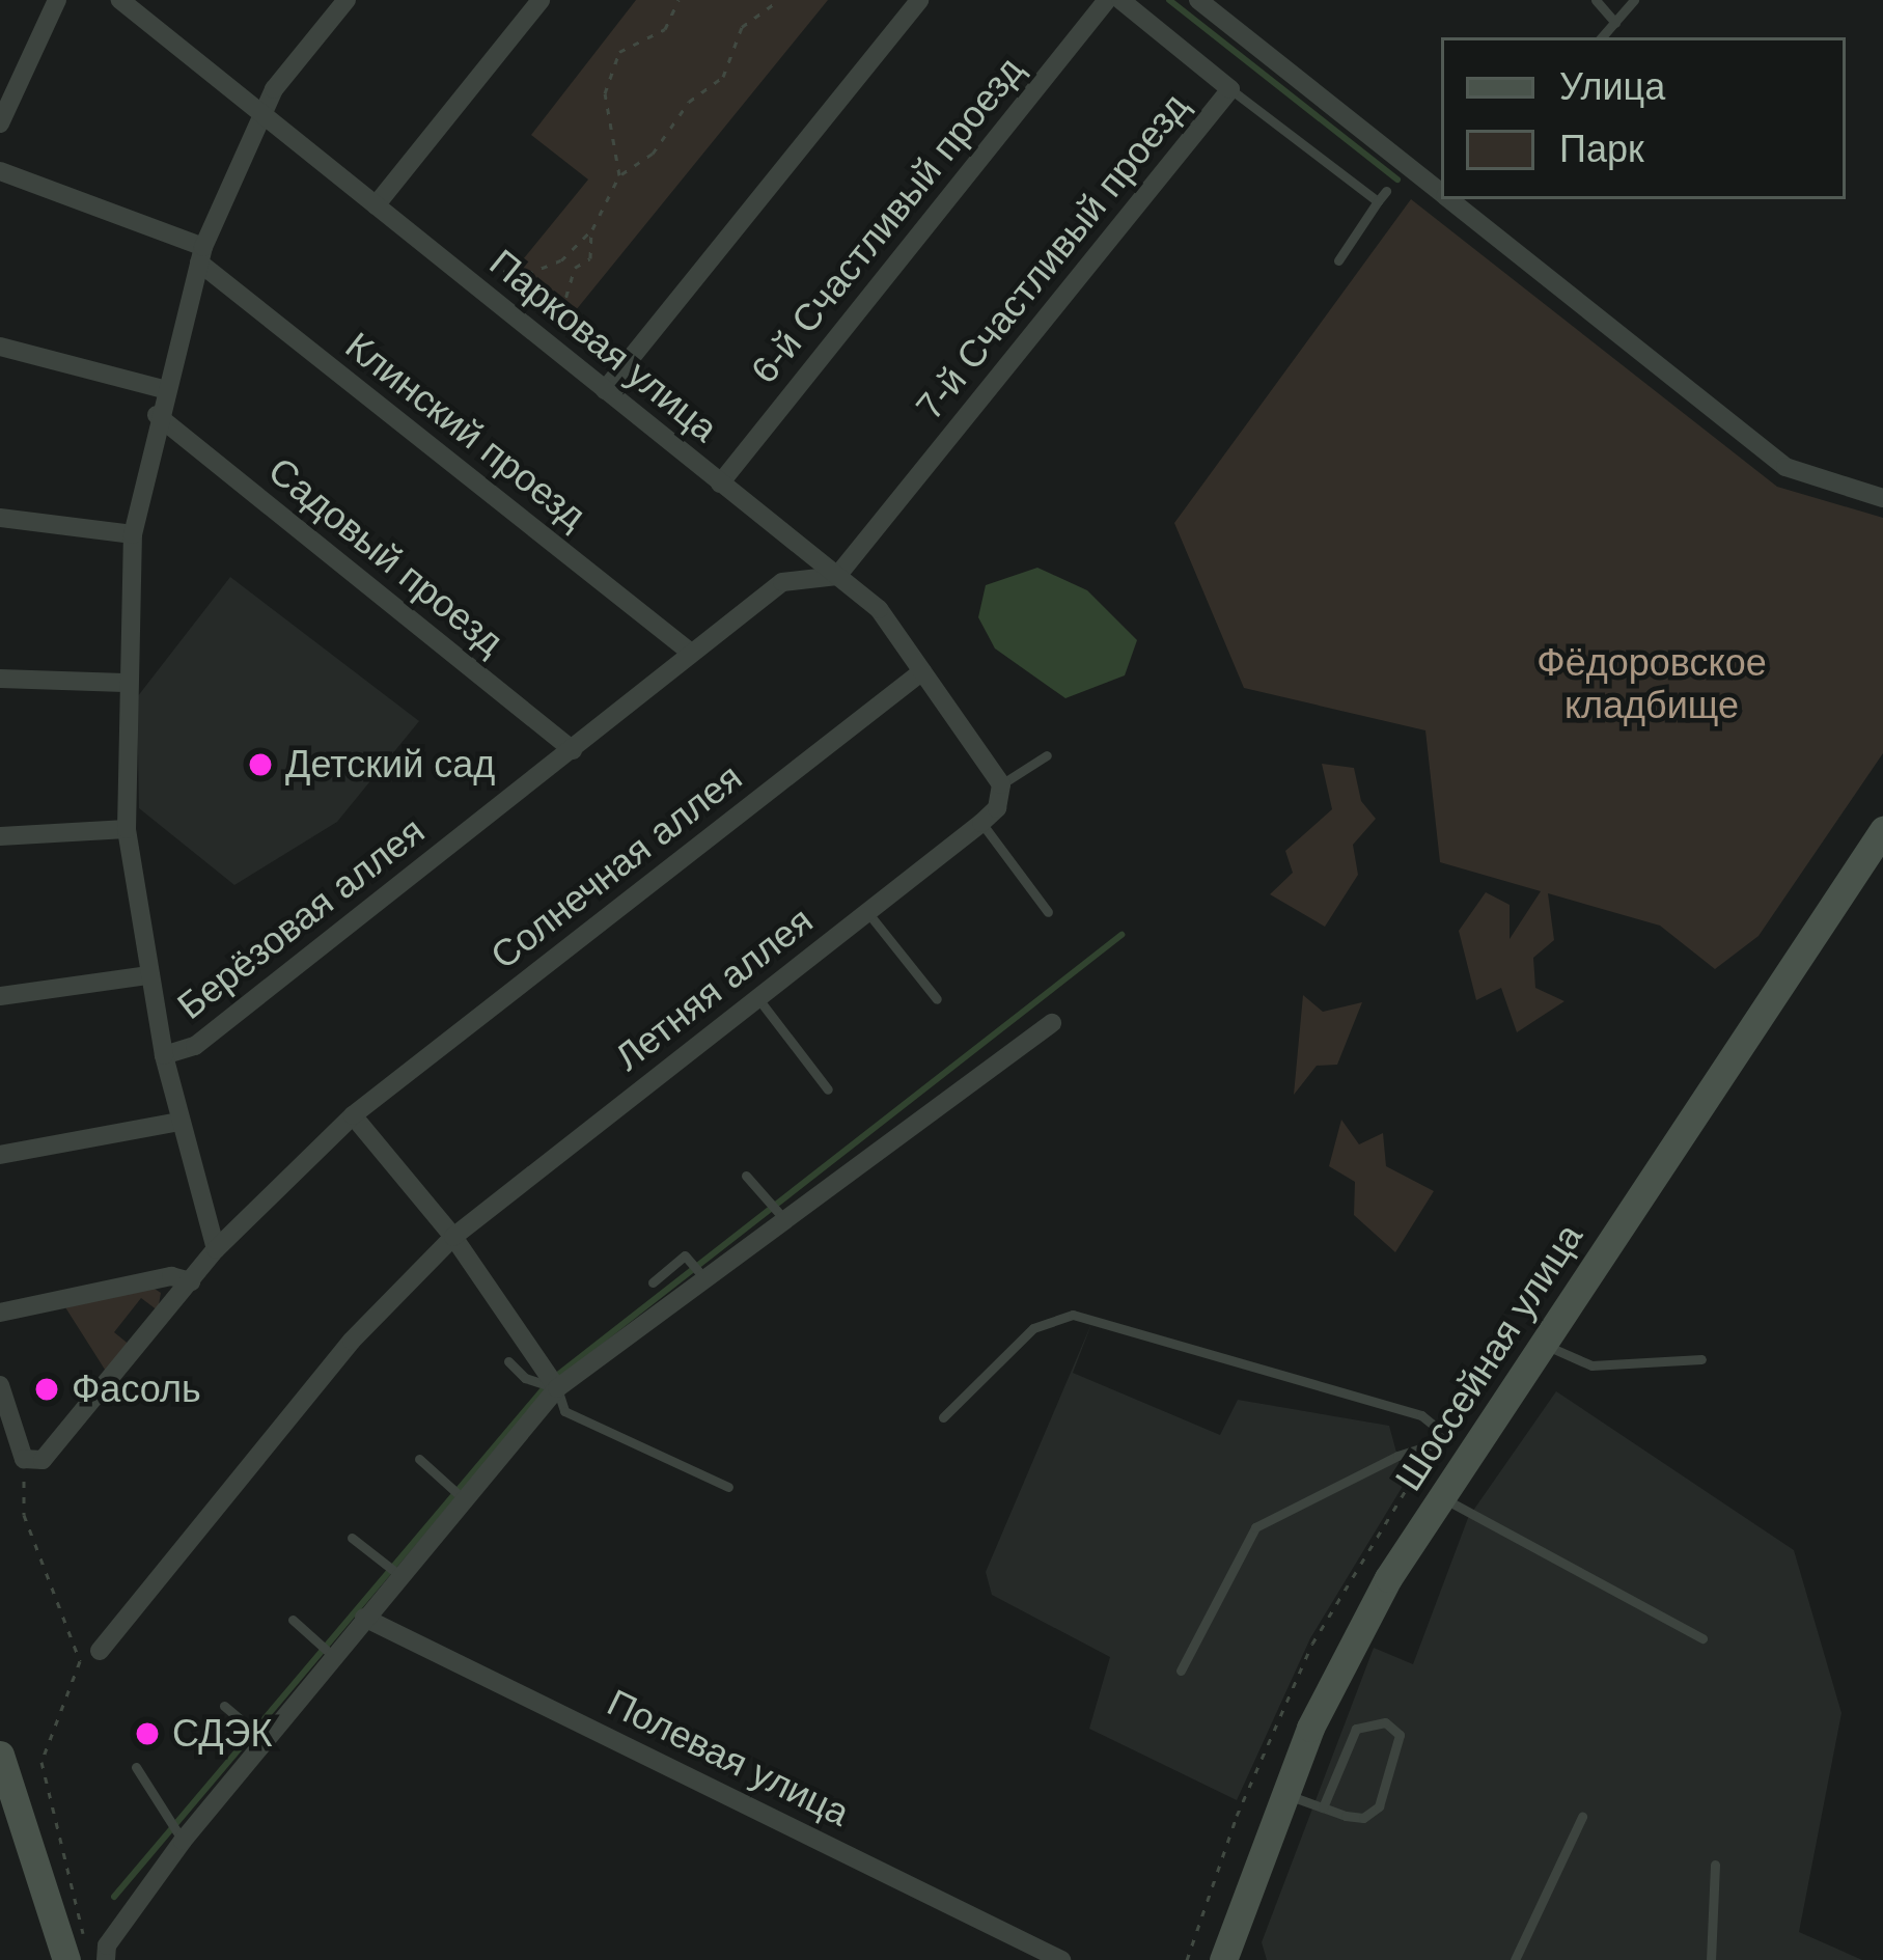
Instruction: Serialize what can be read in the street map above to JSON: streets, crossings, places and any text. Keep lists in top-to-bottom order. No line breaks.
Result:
{"streets":{"main road":["Шоссейная улица"],"street":["6-й Счастливый проезд","7-й Счастливый проезд","Парковая улица","Клинский проезд","Садовый проезд","Солнечная аллея","Берёзовая аллея","Летняя аллея","Полевая улица"]},"crossings":[["6-й Счастливый проезд","Парковая улица"],["7-й Счастливый проезд","Парковая улица"],["7-й Счастливый проезд","Берёзовая аллея"],["Парковая улица","Солнечная аллея"],["Парковая улица","Берёзовая аллея"],["Парковая улица","Летняя аллея"],["Клинский проезд","Берёзовая аллея"],["Садовый проезд","Берёзовая аллея"]],"parks":["Фёдоровское кладбище"],"places":["Детский сад","Фасоль","СДЭК"],"legend":["Улица","Парк"]}
